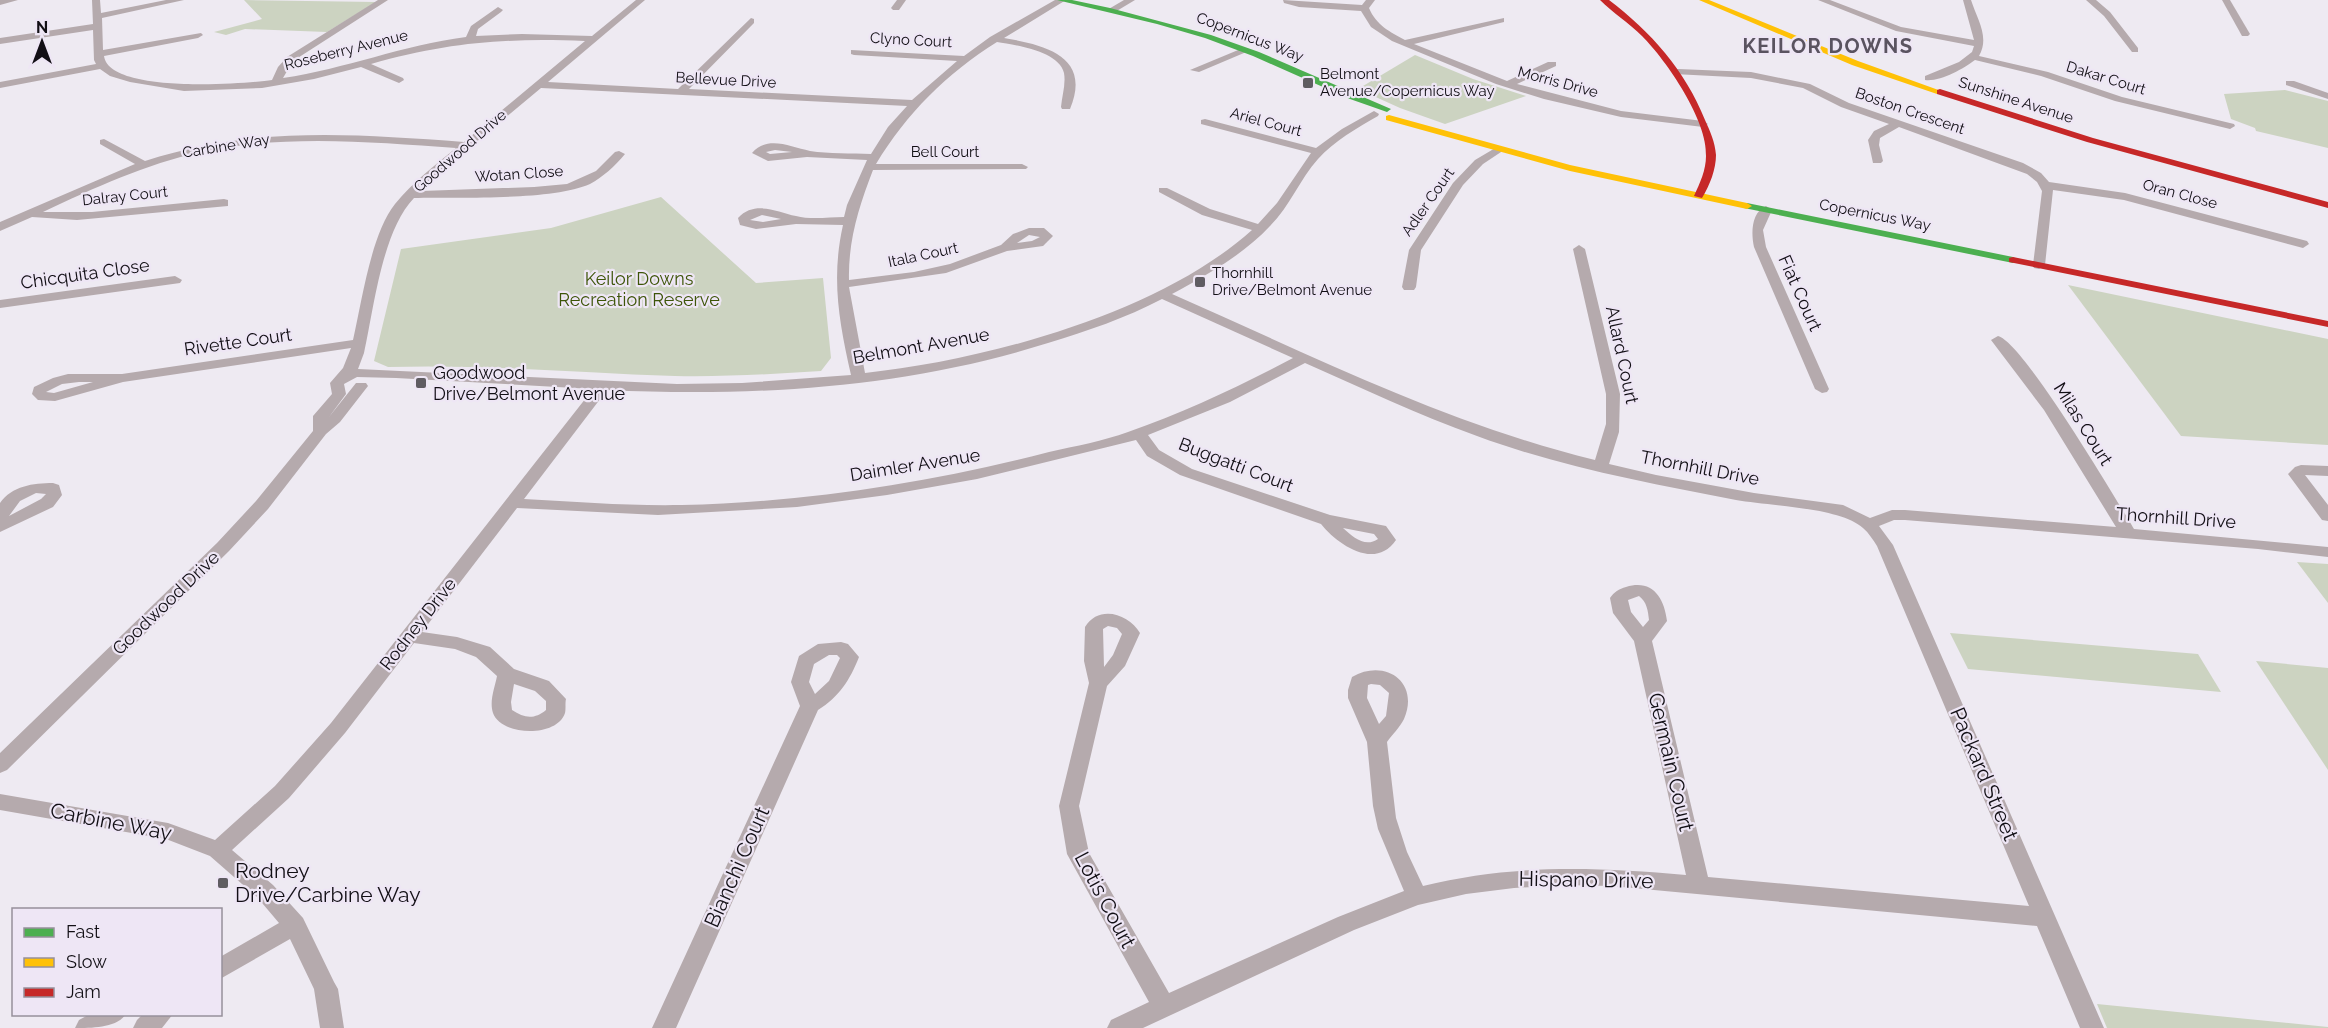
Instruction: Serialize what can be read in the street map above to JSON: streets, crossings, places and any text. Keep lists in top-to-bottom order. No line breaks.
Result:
{"streets":{"street":["Copernicus Way","Clyno Court","Roseberry Avenue","Dakar Court","Bellevue Drive","Morris Drive","Sunshine Avenue","Boston Crescent","Ariel Court","Carbine Way","Goodwood Drive","Bell Court","Wotan Close","Oran Close","Dalray Court","Adler Court","Itala Court","Chicquita Close","Fiat Court","Rivette Court","Belmont Avenue","Allard Court","Milas Court","Daimler Avenue","Buggatti Court","Thornhill Drive","Rodney Drive","Germain Court","Packard Street","Bianchi Court","Hispano Drive","Lotis Court"]},"crossings":[["Copernicus Way","Adler Court"],["Copernicus Way","Fiat Court"],["Copernicus Way","Belmont Avenue"],["Roseberry Avenue","Goodwood Drive"],["Bellevue Drive","Goodwood Drive"],["Boston Crescent","Oran Close"],["Ariel Court","Belmont Avenue"],["Carbine Way","Goodwood Drive"],["Carbine Way","Dalray Court"],["Carbine Way","Rodney Drive"],["Goodwood Drive","Wotan Close"],["Goodwood Drive","Rivette Court"],["Goodwood Drive","Belmont Avenue"],["Belmont Avenue","Thornhill Drive"],["Belmont Avenue","Rodney Drive"],["Allard Court","Thornhill Drive"],["Milas Court","Thornhill Drive"],["Daimler Avenue","Buggatti Court"],["Daimler Avenue","Thornhill Drive"],["Daimler Avenue","Rodney Drive"],["Thornhill Drive","Packard Street"],["Germain Court","Hispano Drive"],["Packard Street","Hispano Drive"],["Hispano Drive","Lotis Court"]],"districts":["KEILOR DOWNS"],"parks":["Keilor Downs Recreation Reserve"],"places":{"transit":["Belmont Avenue/Copernicus Way","Thornhill Drive/Belmont Avenue","Goodwood Drive/Belmont Avenue","Rodney Drive/Carbine Way"]},"legend":["Fast","Slow","Jam"],"north":"top"}
